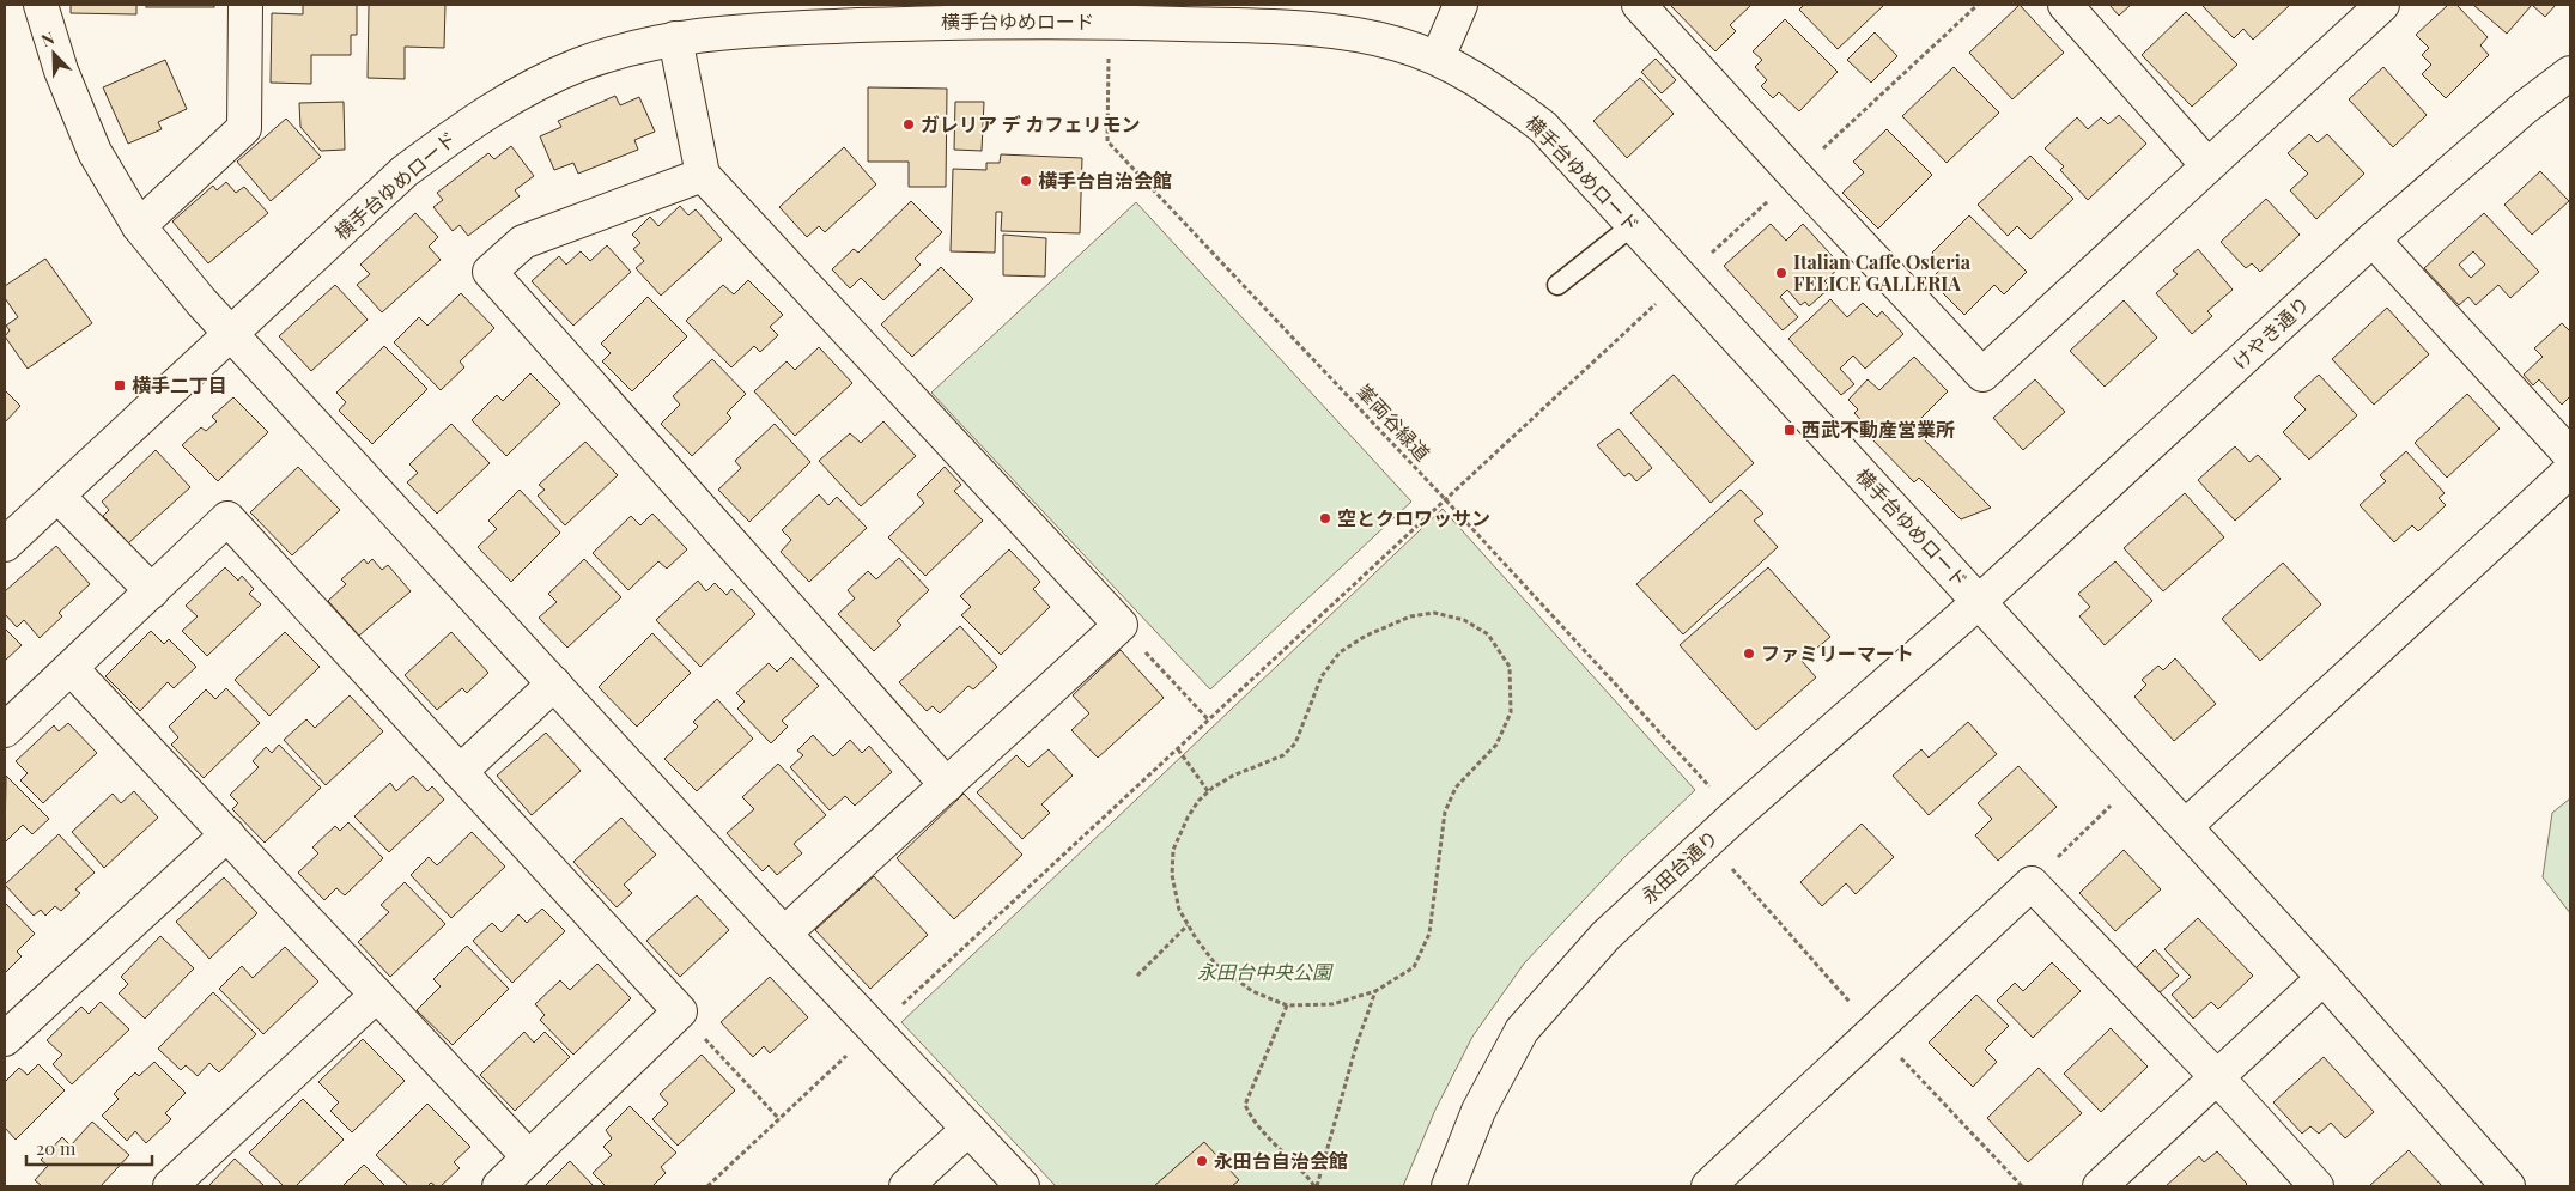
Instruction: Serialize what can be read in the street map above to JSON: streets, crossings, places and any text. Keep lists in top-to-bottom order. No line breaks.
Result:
{"streets":{"street":["横手台ゆめロード","けやき通り","永田台通り"],"path":["峯両谷緑道"]},"crossings":[["横手台ゆめロード","けやき通り"],["横手台ゆめロード","峯両谷緑道"],["横手台ゆめロード","永田台通り"],["けやき通り","永田台通り"],["峯両谷緑道","永田台通り"]],"parks":["永田台中央公園"],"places":{"other":["ガレリア デ カフェリモン","横手台自治会館","Italian Caffe Osteria FELICE GALLERIA","空とクロワッサン","ファミリーマート","永田台自治会館"],"transit":["横手二丁目","西武不動産営業所"]},"scale_bar":"20 m","north":"top left"}
